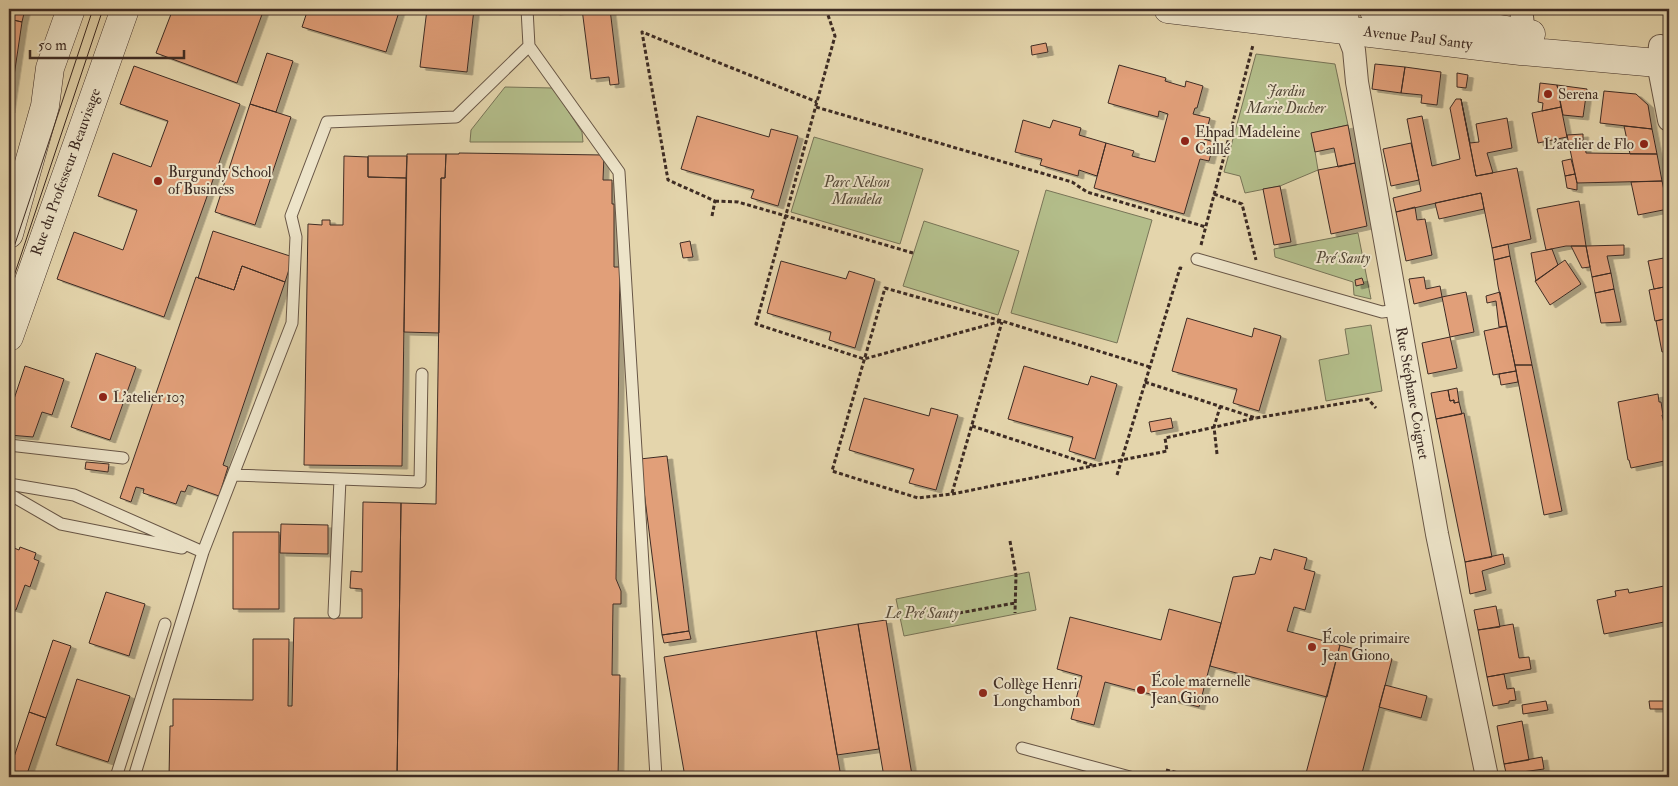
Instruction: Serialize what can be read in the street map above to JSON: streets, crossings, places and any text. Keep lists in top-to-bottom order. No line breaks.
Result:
{"streets":{"main road":["Avenue Paul Santy","Rue du Professeur Beauvisage"],"street":["Rue Stéphane Coignet"]},"crossings":[["Avenue Paul Santy","Rue Stéphane Coignet"]],"parks":["Jardin Marie Ducher","Parc Nelson Mandela","Pré Santy","Le Pré Santy"],"places":["Serena","Ehpad Madeleine Caillé","L'atelier de Flo","Burgundy School of Business","L'atelier 103","École primaire Jean Giono","École maternelle Jean Giono","Collège Henri Longchambon"],"scale_bar":"50 m"}
